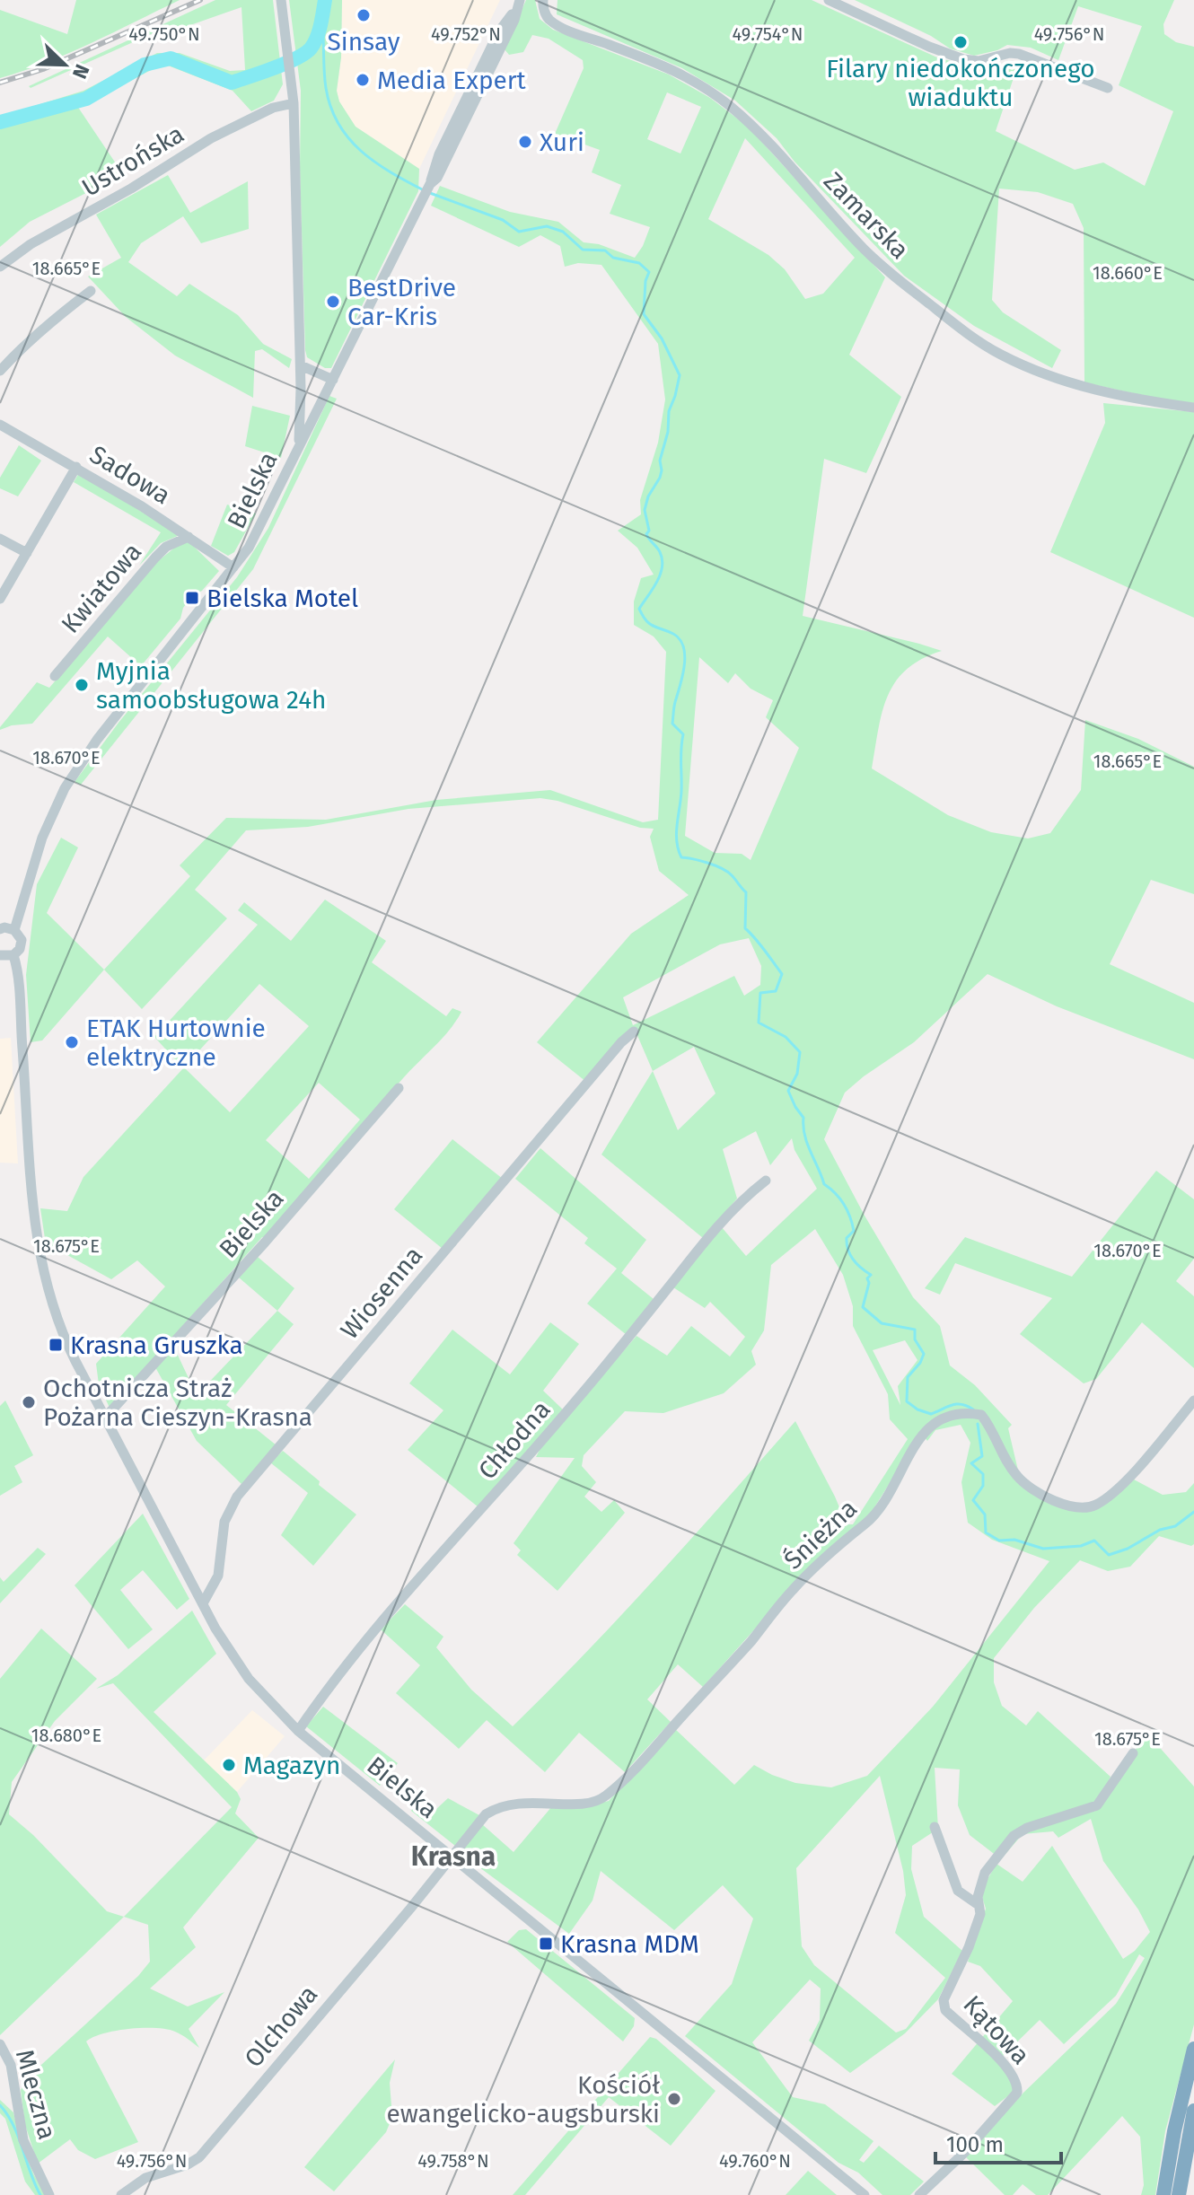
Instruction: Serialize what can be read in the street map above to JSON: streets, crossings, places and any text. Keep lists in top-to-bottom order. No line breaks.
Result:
{"streets":{"street":["Ustrońska","Zamarska","Sadowa","Bielska","Kwiatowa","Wiosenna","Chłodna","Śnieżna","Olchowa","Kątowa","Mleczna"]},"crossings":[["Ustrońska","Bielska"],["Sadowa","Bielska"],["Sadowa","Kwiatowa"],["Bielska","Wiosenna"],["Bielska","Chłodna"],["Bielska","Śnieżna"],["Bielska","Olchowa"],["Śnieżna","Olchowa"]],"districts":["Krasna"],"places":{"other":["Sinsay","Filary niedokończonego wiaduktu","Media Expert","Xuri","BestDrive Car-Kris","Myjnia samoobsługowa 24h","ETAK Hurtownie elektryczne","Ochotnicza Straż Pożarna Cieszyn-Krasna","Magazyn","Kościół ewangelicko-augsburski"],"transit":["Bielska Motel","Krasna Gruszka","Krasna MDM"]},"scale_bar":"100 m","north":"bottom right","coordinates":["49.750°N","49.752°N","49.754°N","49.756°N","18.665°E","18.660°E","18.670°E","18.675°E","18.680°E","49.758°N","49.760°N"]}
